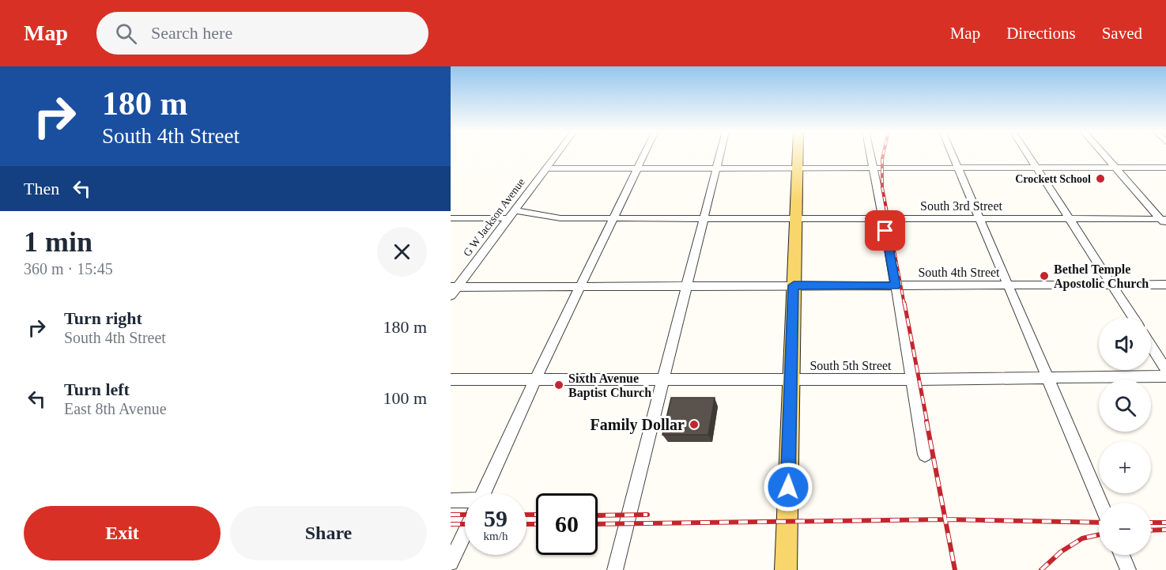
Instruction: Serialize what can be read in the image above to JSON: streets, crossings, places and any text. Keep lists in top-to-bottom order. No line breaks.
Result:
{"streets":{"street":["South 3rd Street","G W Jackson Avenue","South 4th Street","South 5th Street"]},"crossings":[["South 3rd Street","G W Jackson Avenue"],["G W Jackson Avenue","South 4th Street"]],"places":["Crockett School","Bethel Temple Apostolic Church","Sixth Avenue Baptist Church","Family Dollar"],"page":{"header":"Map","search":"Search here","nav":["Map","Directions","Saved"],"turn":["180 m","South 4th Street"],"then":"Then","heading":["1 min","360 m · 15:45"],"list":[{"name":"Turn right","note":"South 4th Street","value":"180 m"},{"name":"Turn left","note":"East 8th Avenue","value":"100 m"}],"map_buttons":["+","−"],"speed":"59 km/h","limit":"60","buttons":["Exit","Share"]}}
